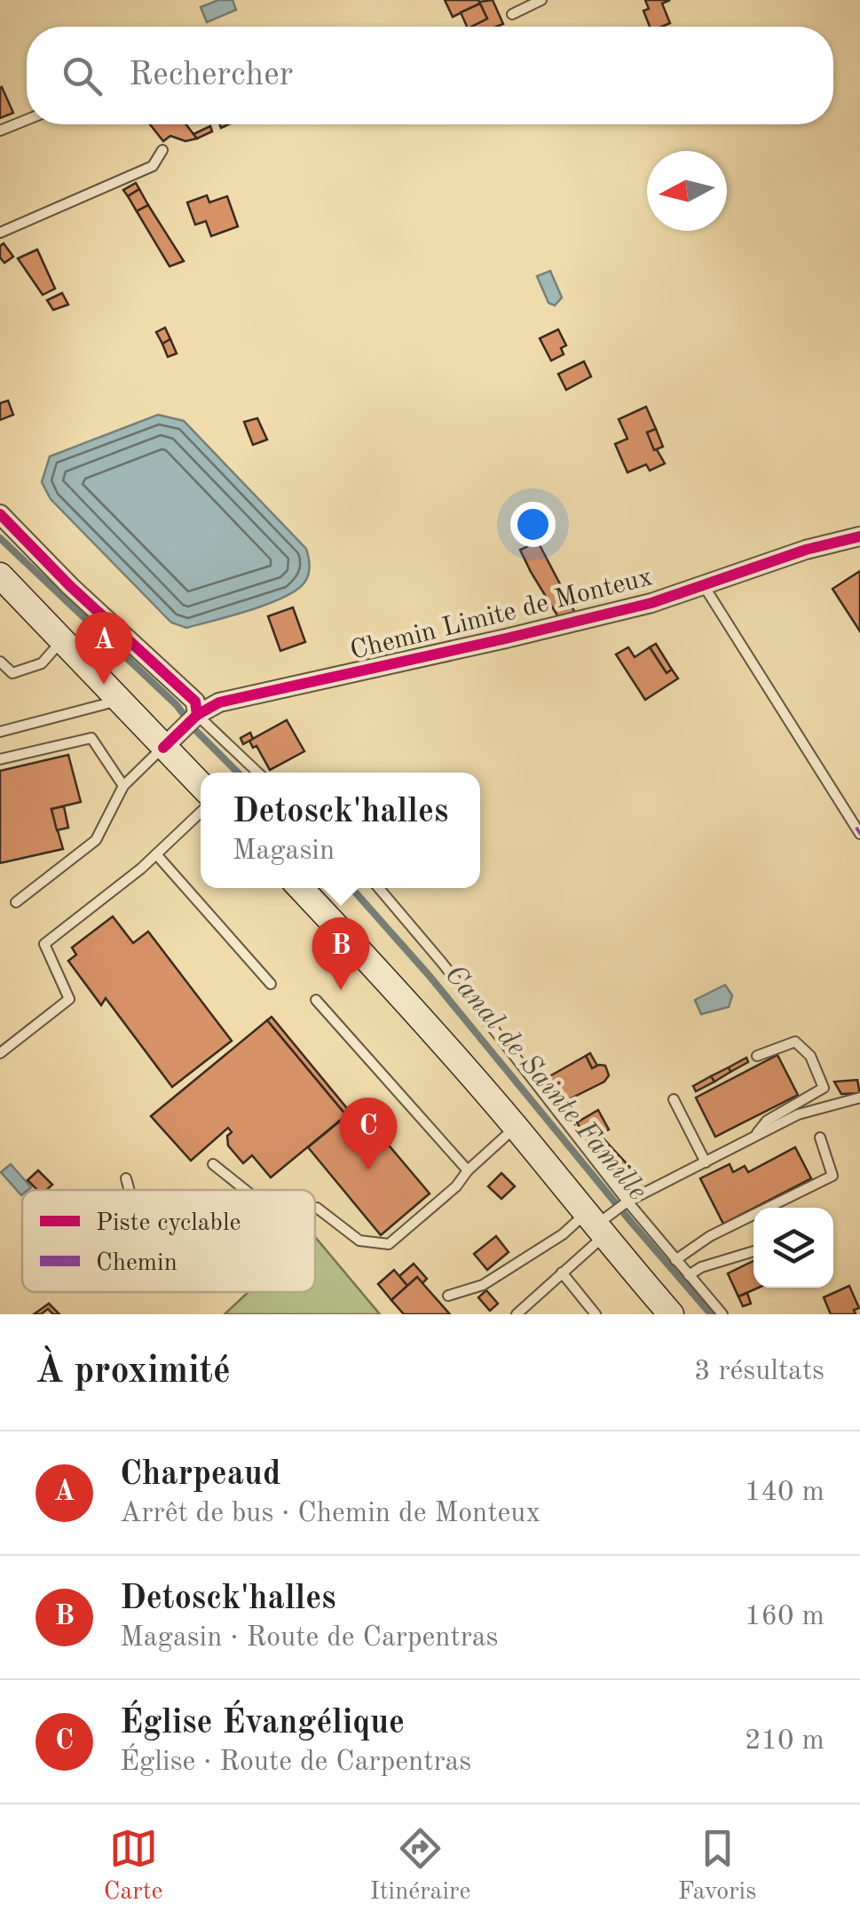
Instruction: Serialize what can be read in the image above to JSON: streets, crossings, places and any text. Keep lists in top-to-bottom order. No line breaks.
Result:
{"streets":{"street":["Chemin Limite de Monteux"]},"water":["Canal de Sainte Famille"],"legend":["Piste cyclable","Chemin"],"north":"left","page":{"search":"Rechercher","pins":["A","B","C"],"popup":["Detosck'halles","Magasin"],"heading":["À proximité","3 résultats"],"list":[{"mark":"A","name":"Charpeaud","note":"Arrêt de bus · Chemin de Monteux","value":"140 m"},{"mark":"B","name":"Detosck'halles","note":"Magasin · Route de Carpentras","value":"160 m"},{"mark":"C","name":"Église Évangélique","note":"Église · Route de Carpentras","value":"210 m"}],"nav":["Carte","Itinéraire","Favoris"]}}
